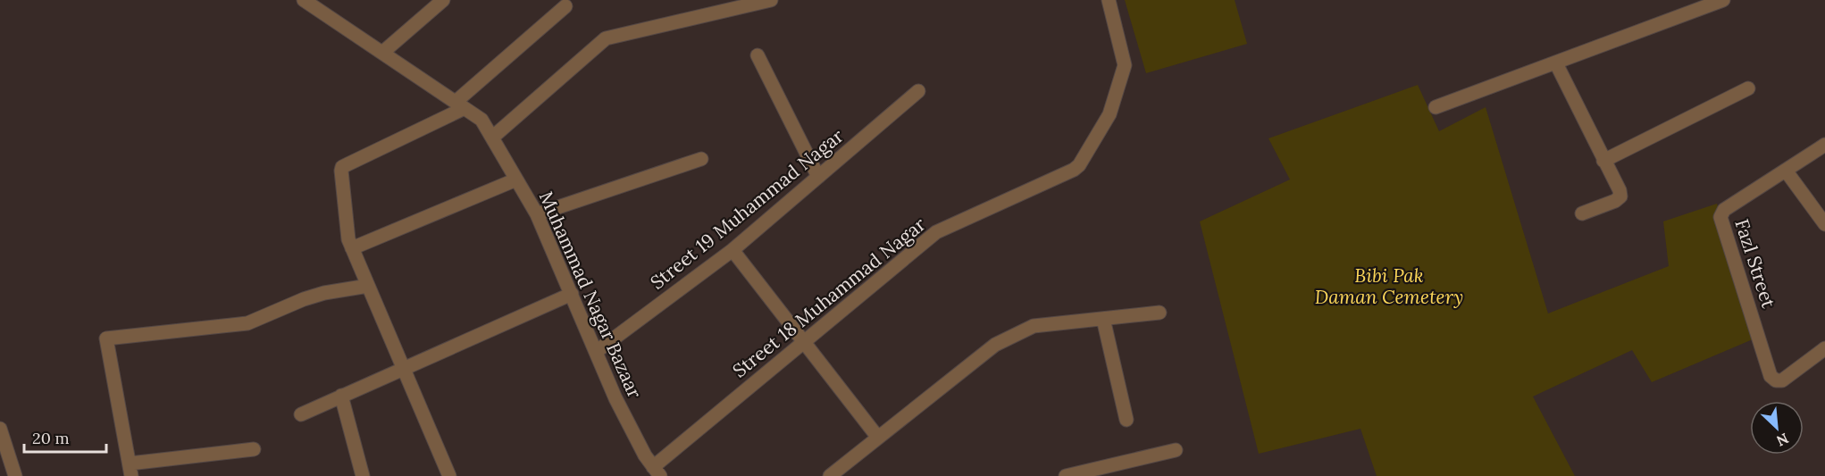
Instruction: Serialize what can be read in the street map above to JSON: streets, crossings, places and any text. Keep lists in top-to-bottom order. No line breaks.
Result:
{"streets":{"street":["Street 19 Muhammad Nagar","Fazl Street","Muhammad Nagar Bazaar","Street 18 Muhammad Nagar"]},"crossings":[["Street 19 Muhammad Nagar","Muhammad Nagar Bazaar"],["Muhammad Nagar Bazaar","Street 18 Muhammad Nagar"]],"parks":["Bibi Pak Daman Cemetery"],"scale_bar":"20 m","north":"bottom right"}
